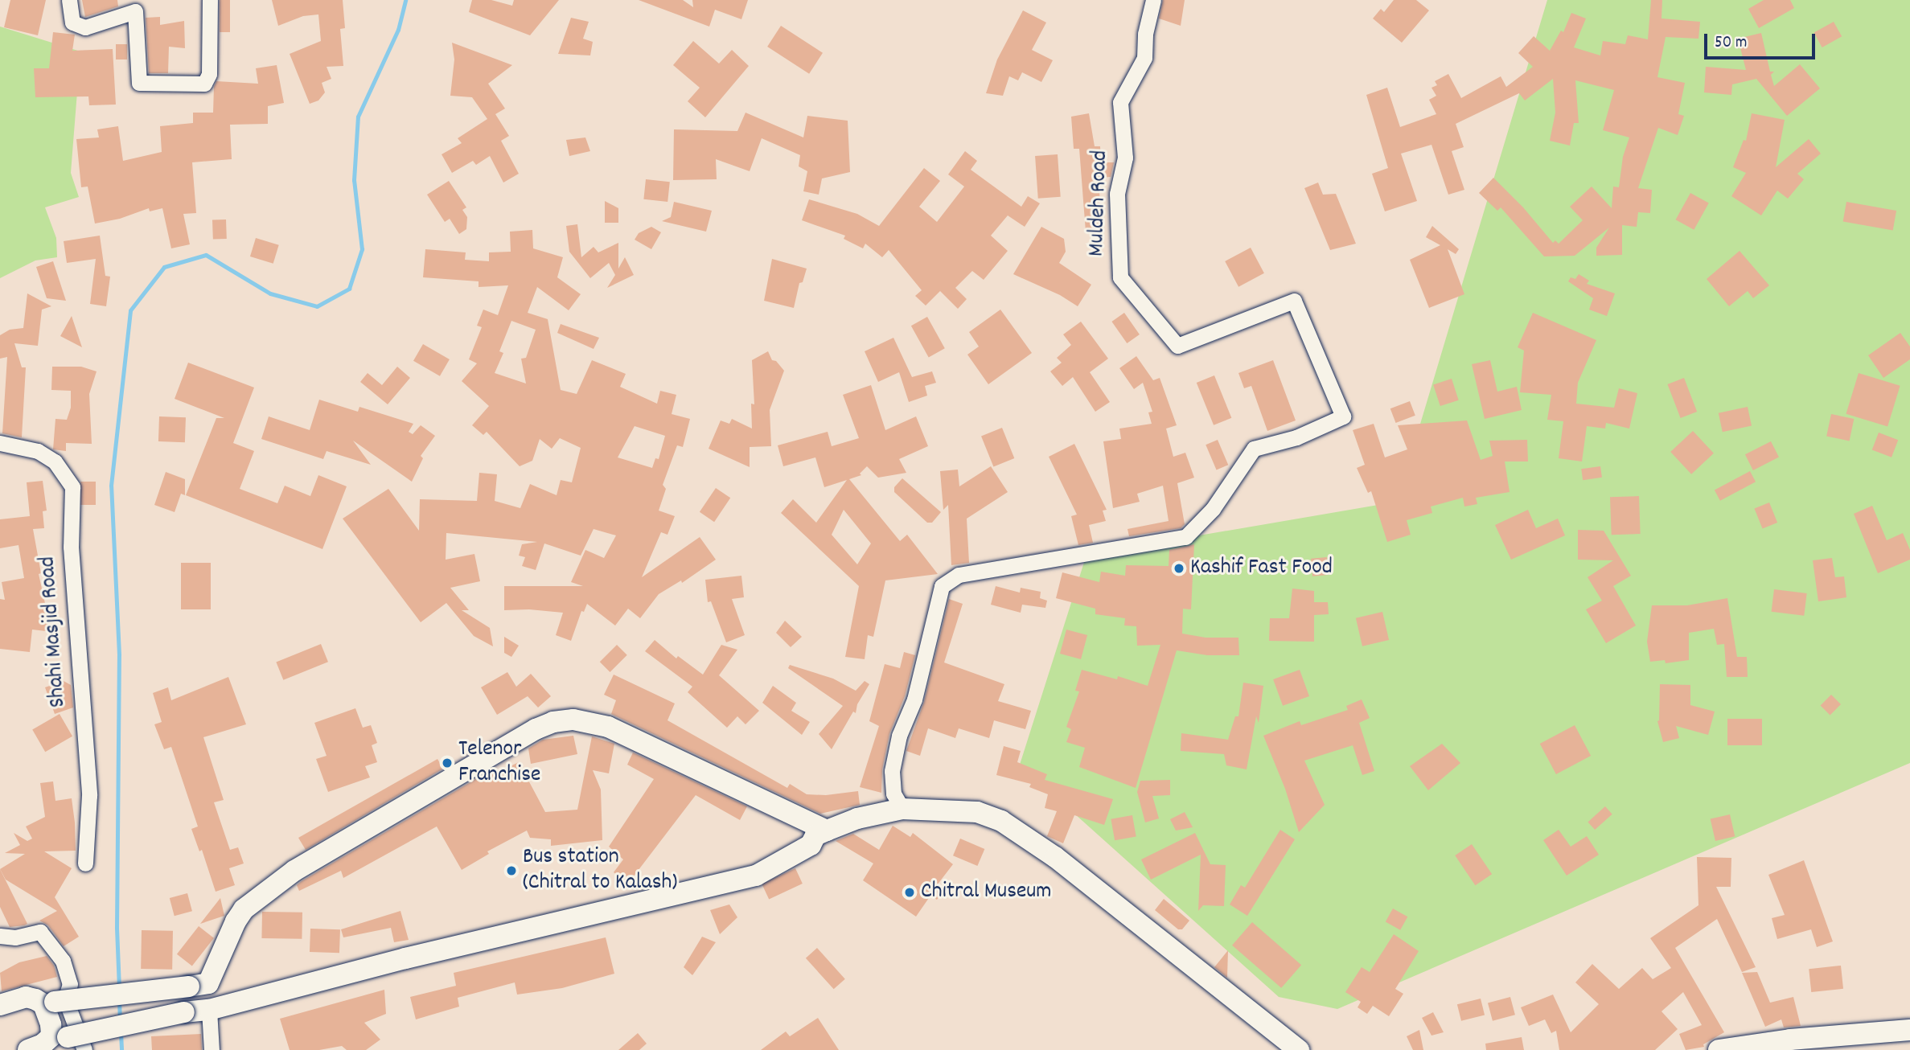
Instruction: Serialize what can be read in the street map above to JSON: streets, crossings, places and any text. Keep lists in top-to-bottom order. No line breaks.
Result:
{"streets":{"street":["Muldeh Road","Shahi Masjid Road"]},"places":["Kashif Fast Food","Telenor Franchise","Bus station (Chitral to Kalash)","Chitral Museum"],"scale_bar":"50 m"}
